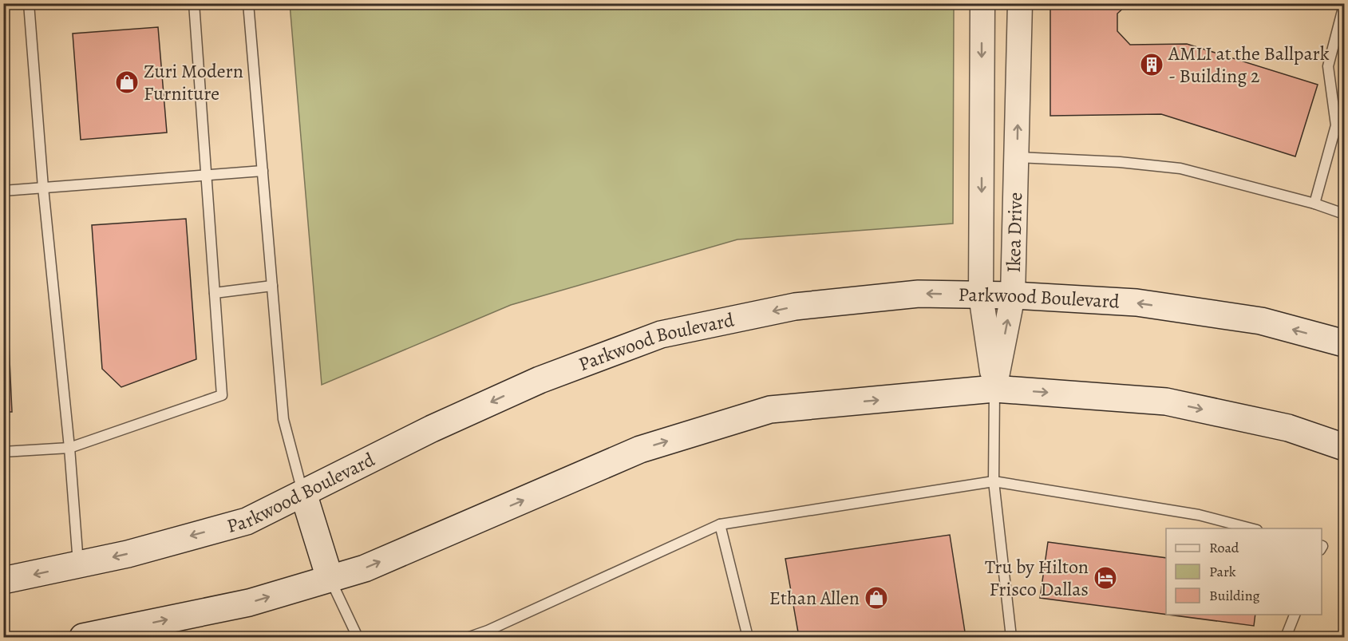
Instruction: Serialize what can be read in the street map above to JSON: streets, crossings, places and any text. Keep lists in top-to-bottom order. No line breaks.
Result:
{"streets":{"main road":["Parkwood Boulevard"],"street":["Ikea Drive"]},"crossings":[["Ikea Drive","Parkwood Boulevard"]],"places":{"building":["AMLI at the Ballpark - Building 2"],"shop":["Zuri Modern Furniture","Ethan Allen"],"hotel":["Tru by Hilton Frisco Dallas"]},"legend":["Road","Park","Building"]}
